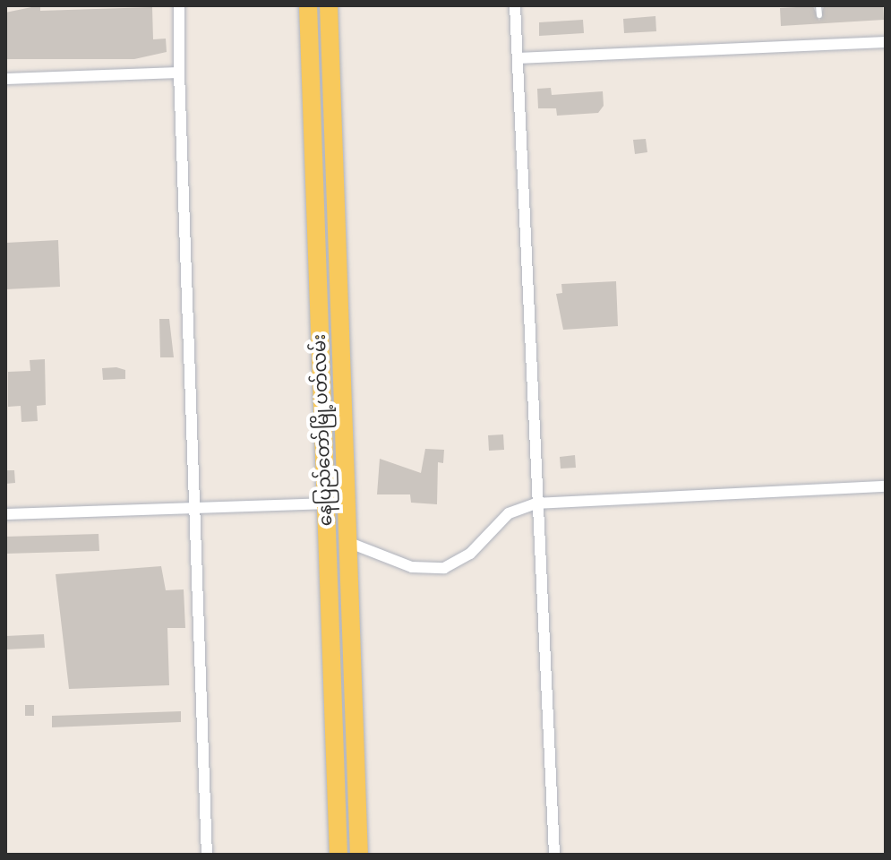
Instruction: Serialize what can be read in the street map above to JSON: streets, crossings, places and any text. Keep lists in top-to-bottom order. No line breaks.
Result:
{"streets":{"main road":["နေပြည်တော်မြို့ပတ်လမ်း"]}}
